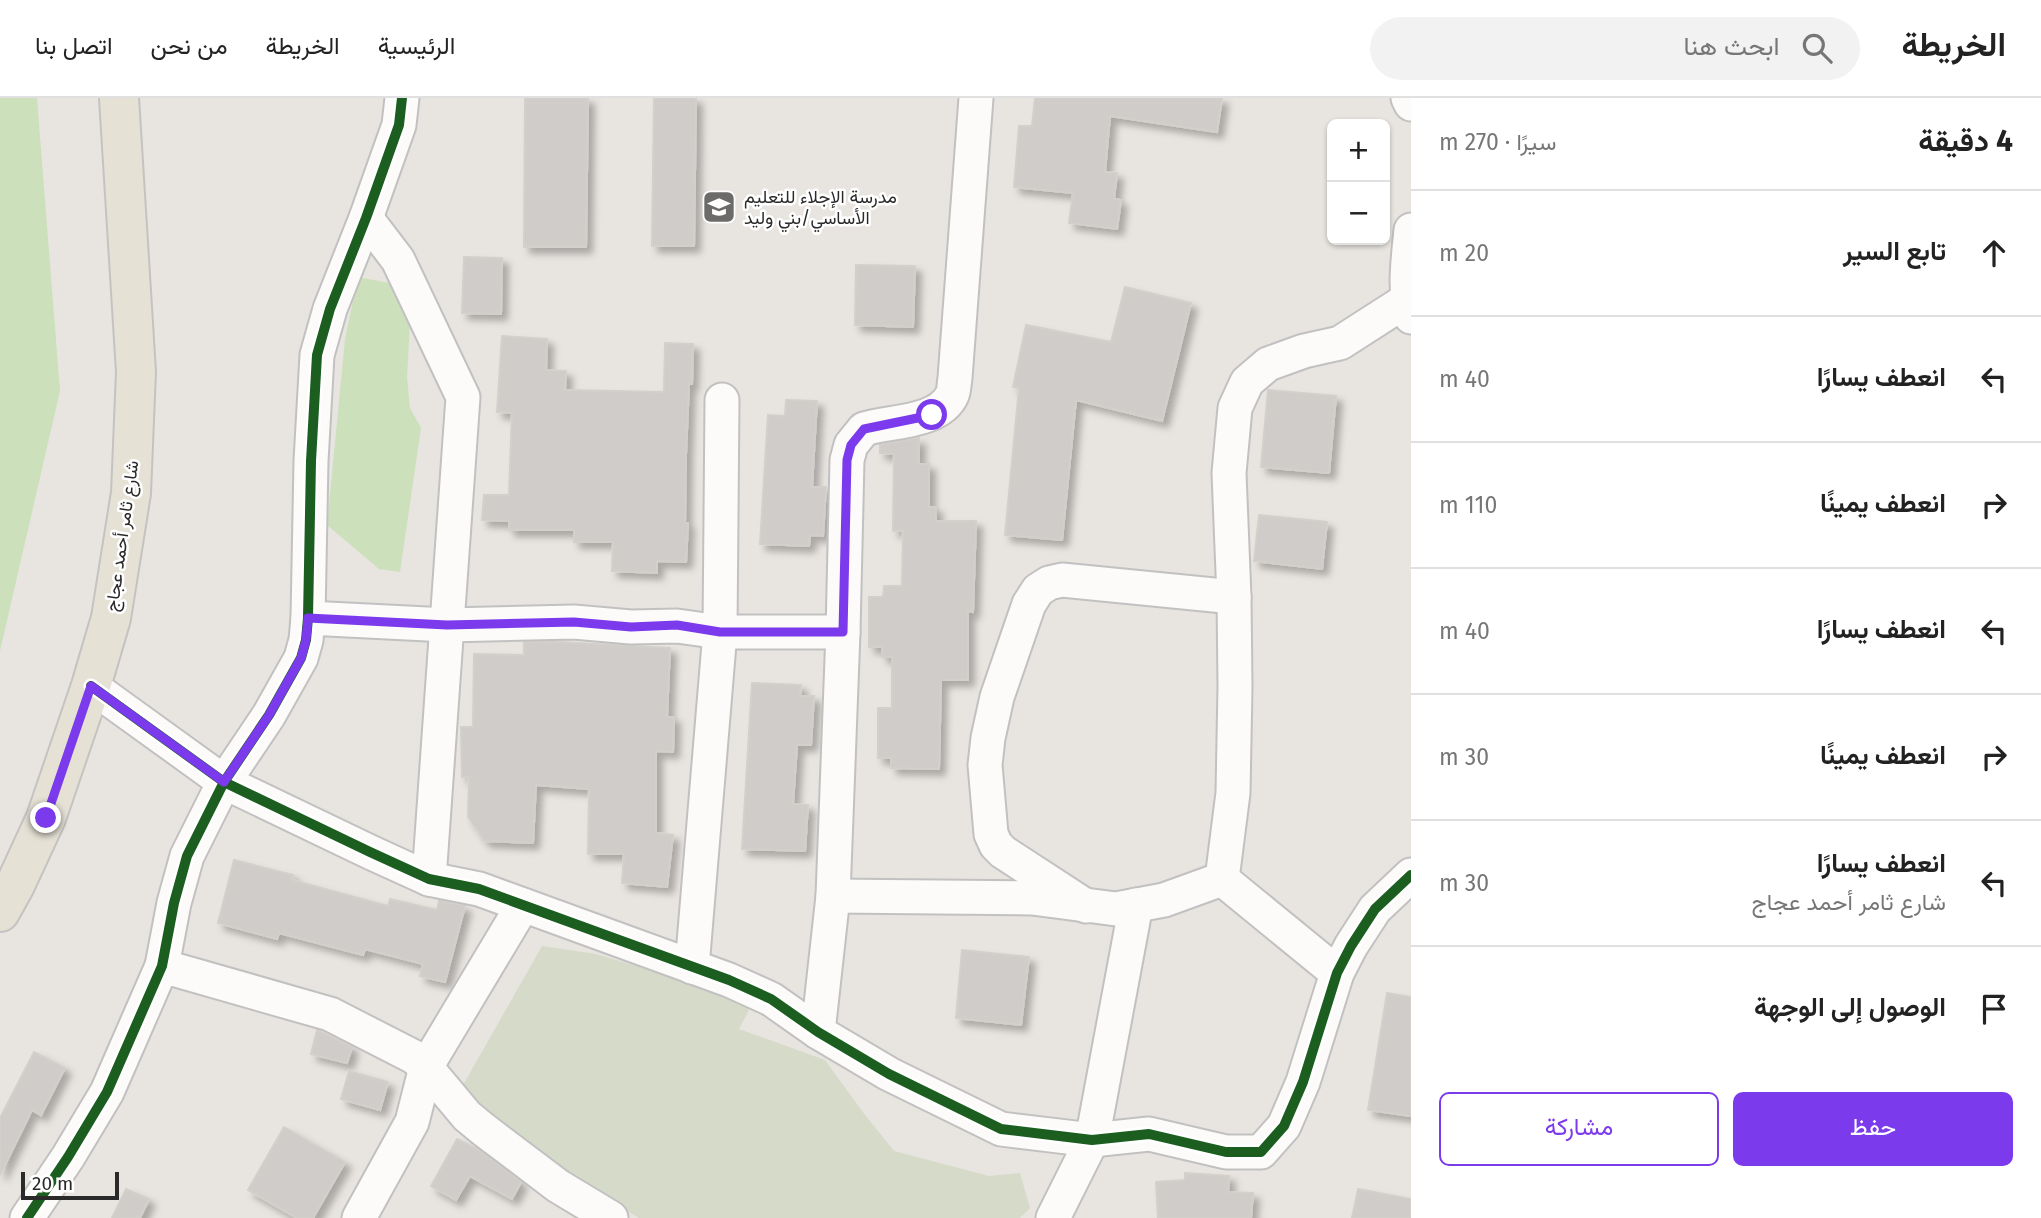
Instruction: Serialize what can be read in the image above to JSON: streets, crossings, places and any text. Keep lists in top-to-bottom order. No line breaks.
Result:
{"streets":{"main road":["شارع ثامر أحمد عجاج"]},"places":{"school or university":["مدرسة الإجلاء للتعليم الأساسي/بني وليد"]},"scale_bar":"20 m","page":{"header":"الخريطة","search":"ابحث هنا","nav":["الرئيسية","الخريطة","من نحن","اتصل بنا"],"heading":["4 دقيقة","سيرًا · 270 m"],"map_buttons":["+","−"],"list":[["تابع السير","20 m"],["انعطف يسارًا","40 m"],["انعطف يمينًا","110 m"],["انعطف يسارًا","40 m"],["انعطف يمينًا","30 m"],["انعطف يسارًا","شارع ثامر أحمد عجاج","30 m"],"الوصول إلى الوجهة"],"buttons":["حفظ","مشاركة"],"scale":"20 m"}}
